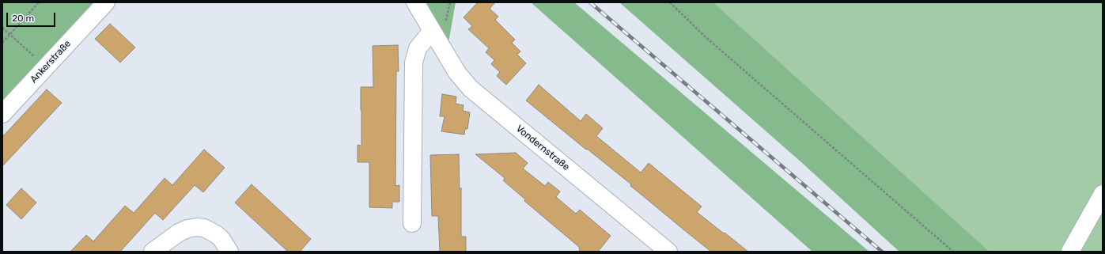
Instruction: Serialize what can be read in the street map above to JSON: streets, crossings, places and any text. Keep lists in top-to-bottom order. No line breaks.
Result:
{"streets":{"street":["Ankerstraße","Vondernstraße"]},"scale_bar":"20 m"}
